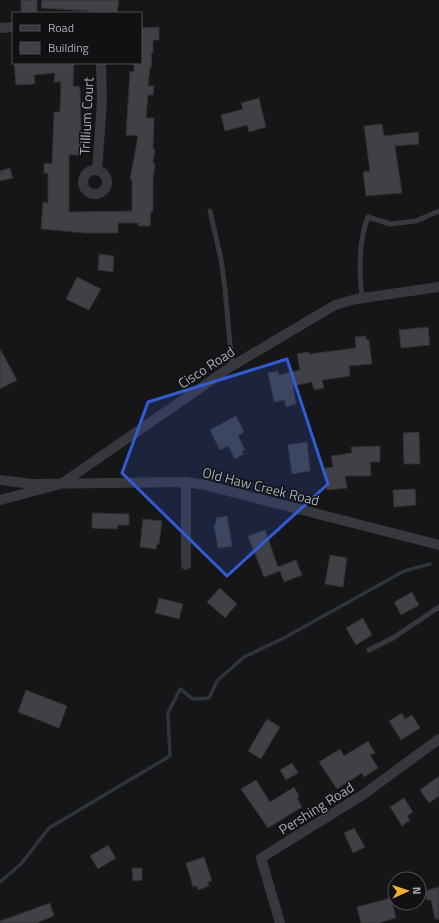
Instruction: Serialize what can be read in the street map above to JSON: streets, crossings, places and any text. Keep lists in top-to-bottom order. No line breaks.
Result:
{"streets":{"street":["Trillium Court","Cisco Road","Old Haw Creek Road","Pershing Road"]},"crossings":[["Cisco Road","Old Haw Creek Road"]],"legend":["Road","Building"],"north":"right"}
